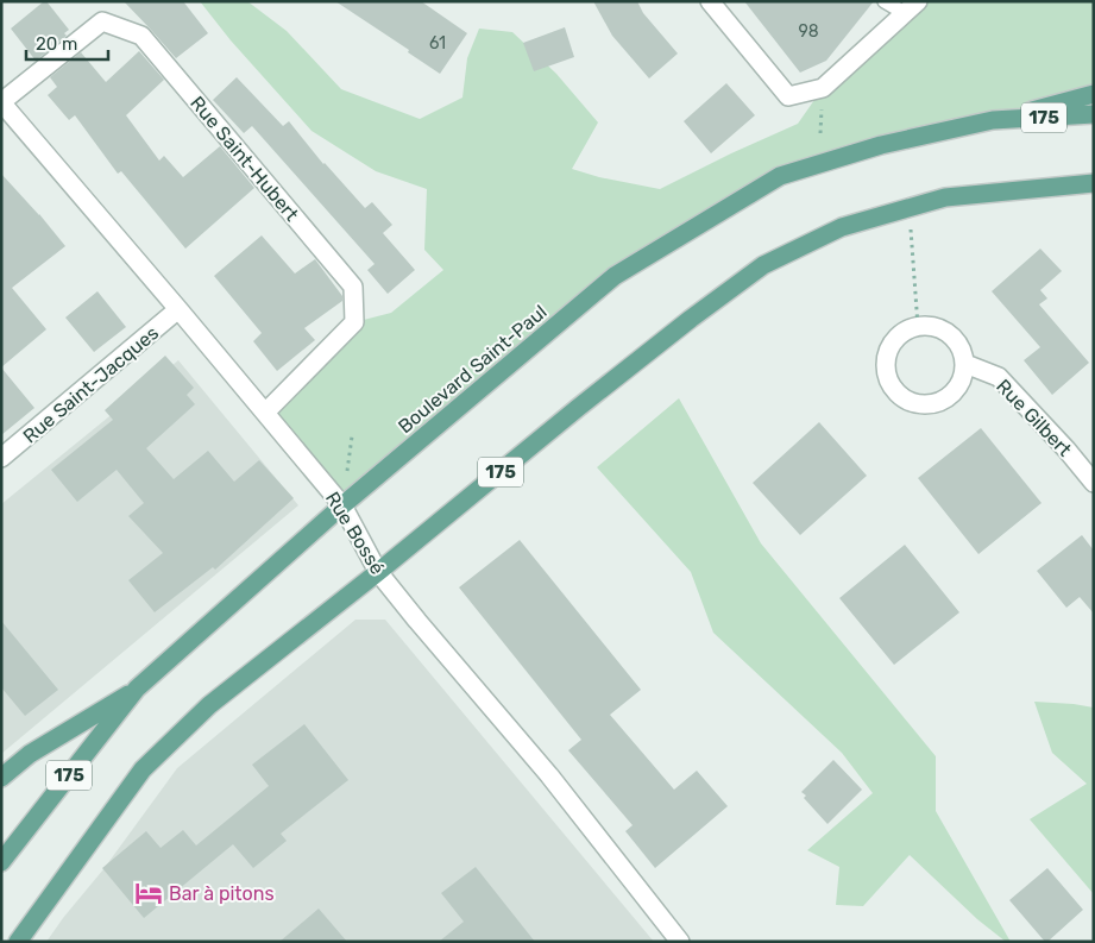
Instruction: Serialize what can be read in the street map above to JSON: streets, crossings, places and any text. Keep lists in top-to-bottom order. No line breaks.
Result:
{"streets":{"main road":["175","Boulevard Saint-Paul"],"street":["Rue Saint-Hubert","Rue Saint-Jacques","Rue Gilbert","Rue Bossé"]},"crossings":[["175","Rue Bossé"],["Rue Saint-Hubert","Rue Bossé"],["Boulevard Saint-Paul","Rue Bossé"],["Rue Saint-Jacques","Rue Bossé"]],"places":{"hotel":["Bar à pitons"]},"house_numbers":["98","61"],"scale_bar":"20 m"}
